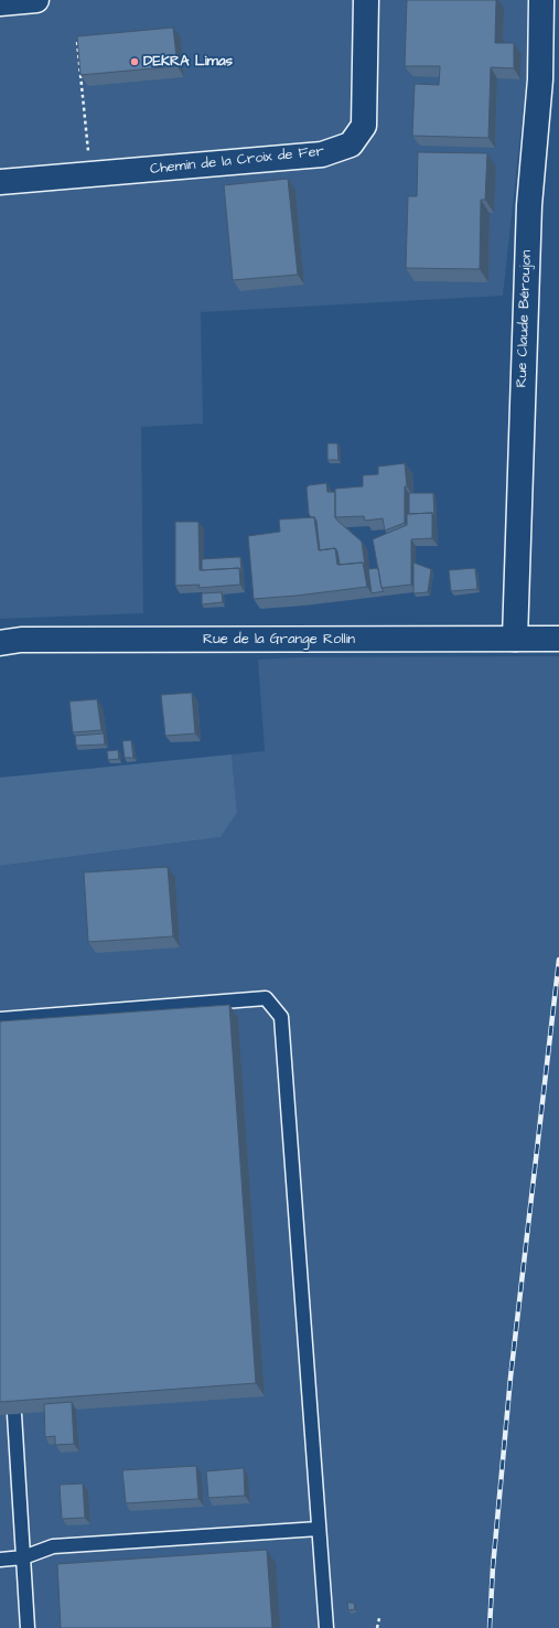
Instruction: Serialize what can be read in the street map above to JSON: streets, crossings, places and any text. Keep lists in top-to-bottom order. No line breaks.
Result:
{"streets":{"street":["Chemin de la Croix de Fer","Rue Claude Béroujon","Rue de la Grange Rollin"]},"crossings":[["Rue Claude Béroujon","Rue de la Grange Rollin"]],"places":["DEKRA Limas"]}
